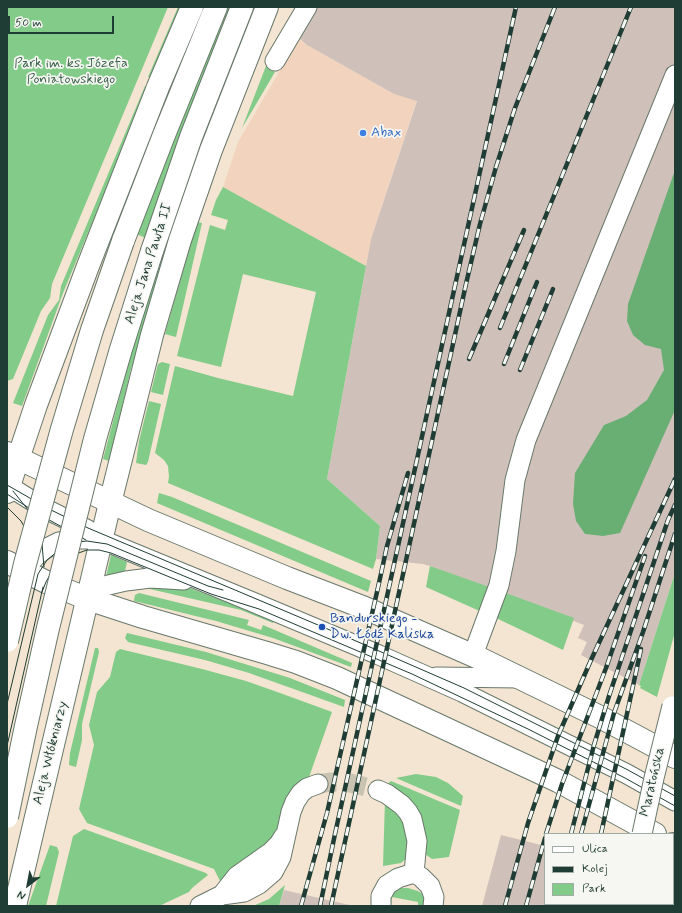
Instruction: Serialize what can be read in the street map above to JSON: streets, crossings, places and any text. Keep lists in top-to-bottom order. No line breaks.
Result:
{"streets":{"main road":["Aleja Jana Pawła II","Aleja Włókniarzy"],"street":["Maratońska"]},"crossings":[["Aleja Jana Pawła II","Aleja Włókniarzy"]],"parks":["Park im. ks. Józefa Poniatowskiego"],"places":["Abax","Bandurskiego - Dw. Łódź Kaliska"],"legend":["Ulica","Kolej","Park"],"scale_bar":"50 m","north":"bottom left"}
